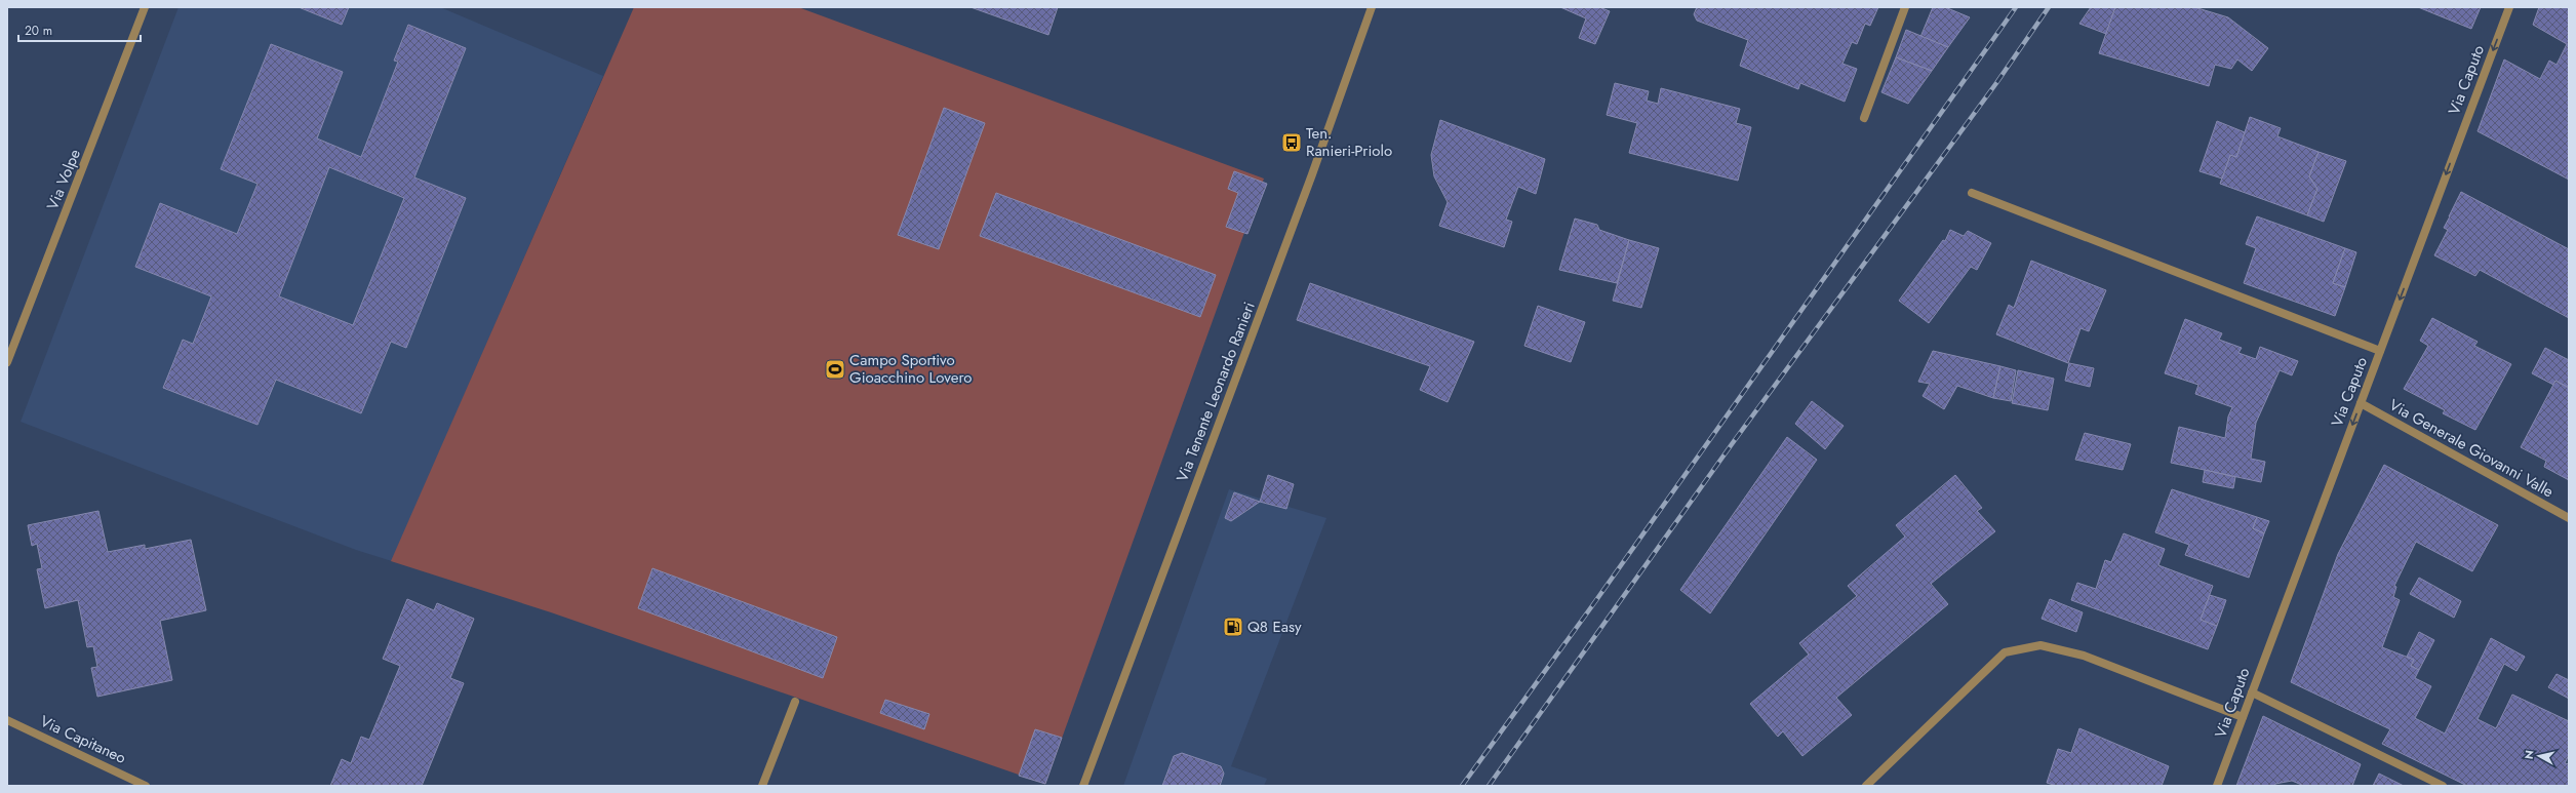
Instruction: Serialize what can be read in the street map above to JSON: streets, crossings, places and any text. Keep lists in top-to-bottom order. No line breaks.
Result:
{"streets":{"street":["Via Caputo","Via Volpe","Via Tenente Leonardo Ranieri","Via Generale Giovanni Valle","Via Capitaneo"]},"crossings":[["Via Caputo","Via Generale Giovanni Valle"]],"one_way":["Via Caputo"],"places":{"bus stop":["Ten. Ranieri-Priolo"],"sports":["Campo Sportivo Gioacchino Lovero"],"fuel station":["Q8 Easy"]},"scale_bar":"20 m","north":"left"}
